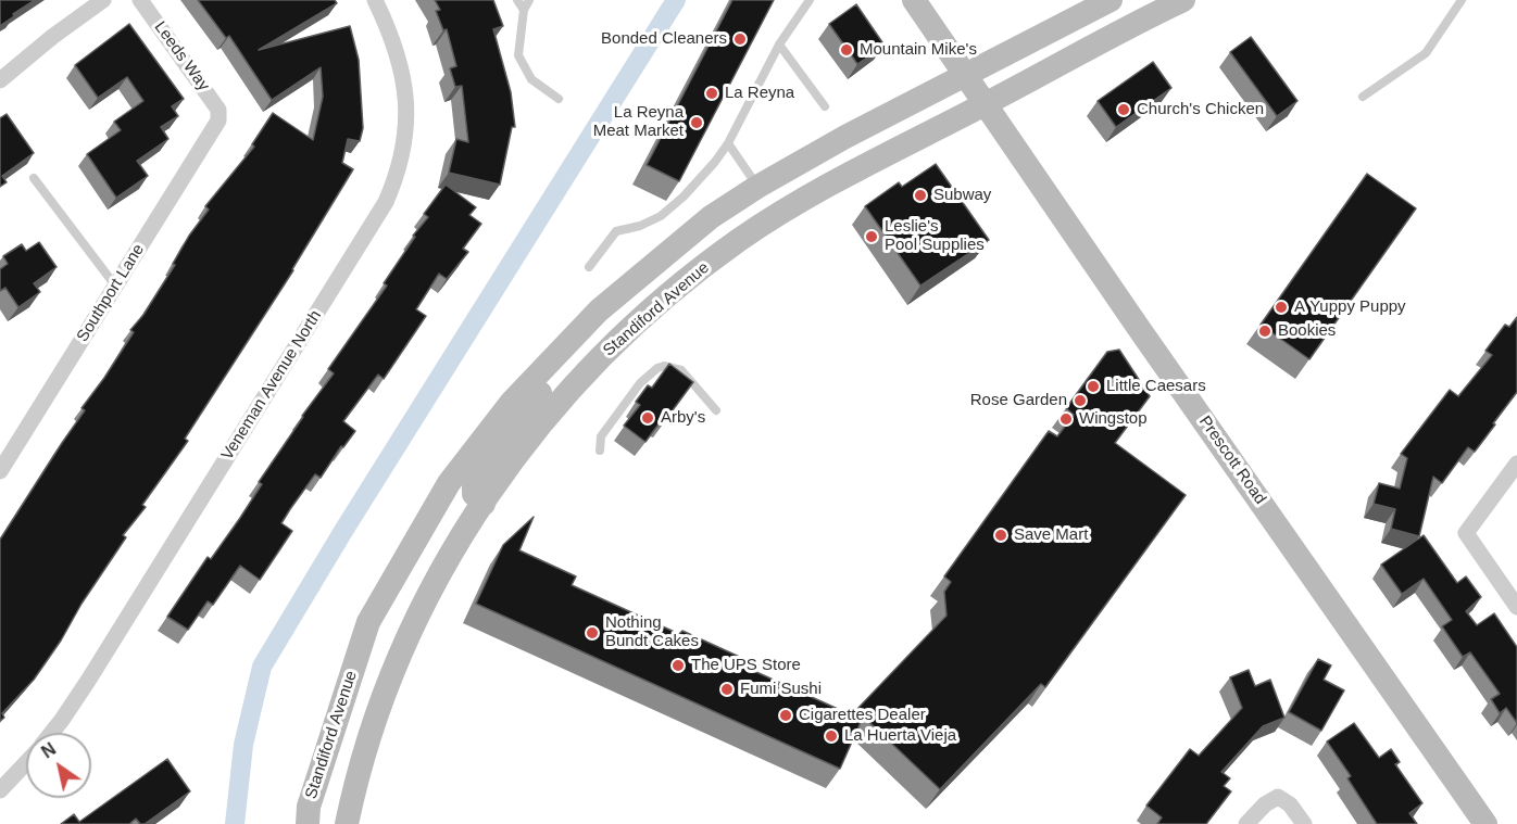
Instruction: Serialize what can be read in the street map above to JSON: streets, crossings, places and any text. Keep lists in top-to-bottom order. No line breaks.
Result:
{"streets":{"main road":["Standiford Avenue","Prescott Road"],"street":["Leeds Way","Southport Lane","Veneman Avenue North"]},"crossings":[["Leeds Way","Southport Lane"],["Standiford Avenue","Prescott Road"]],"places":["Bonded Cleaners","Mountain Mike's","La Reyna","Church's Chicken","La Reyna Meat Market","Subway","Leslie's Pool Supplies","A Yuppy Puppy","Bookies","Little Caesars","Rose Garden","Arby's","Wingstop","Save Mart","Nothing Bundt Cakes","The UPS Store","Fumi Sushi","Cigarettes Dealer","La Huerta Vieja"],"north":"top left"}
